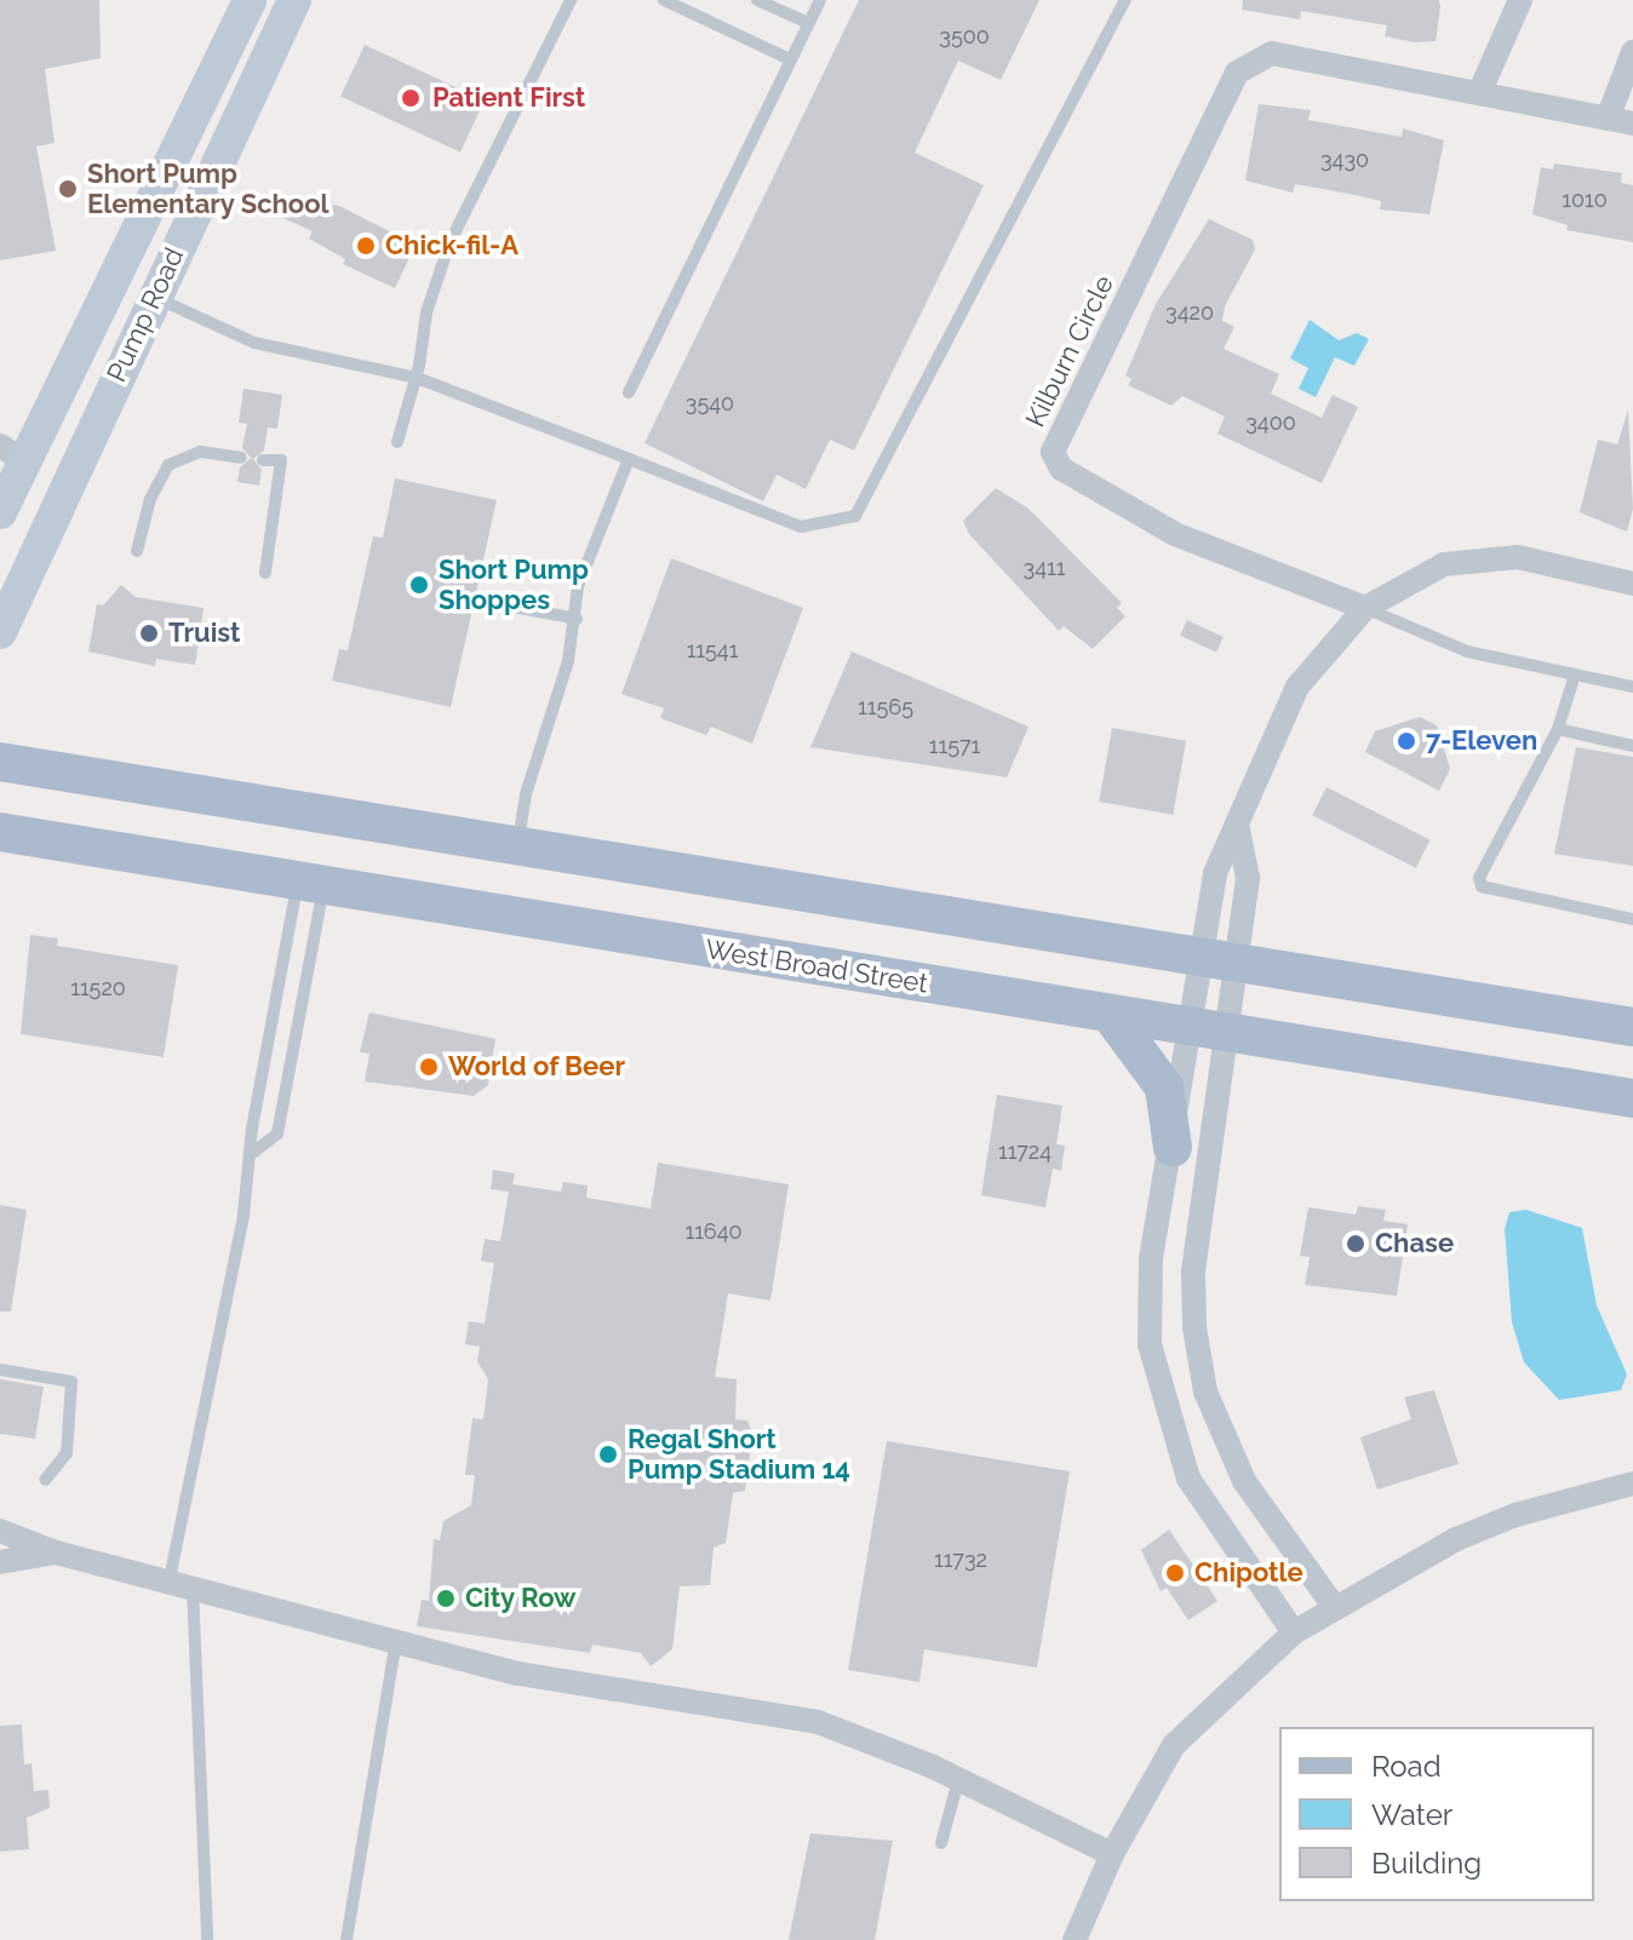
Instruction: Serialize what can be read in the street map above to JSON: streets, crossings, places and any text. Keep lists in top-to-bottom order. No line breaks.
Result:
{"streets":{"main road":["Pump Road","West Broad Street"],"street":["Kilburn Circle"]},"places":["Patient First","Short Pump Elementary School","Chick-fil-A","Short Pump Shoppes","Truist","7-Eleven","World of Beer","Chase","Regal Short Pump Stadium 14","Chipotle","City Row"],"house_numbers":["3500","3430","1010","3420","3540","3400","3411","11541","11565","11571","11520","11724","11640","11732"],"legend":["Road","Water","Building"]}
